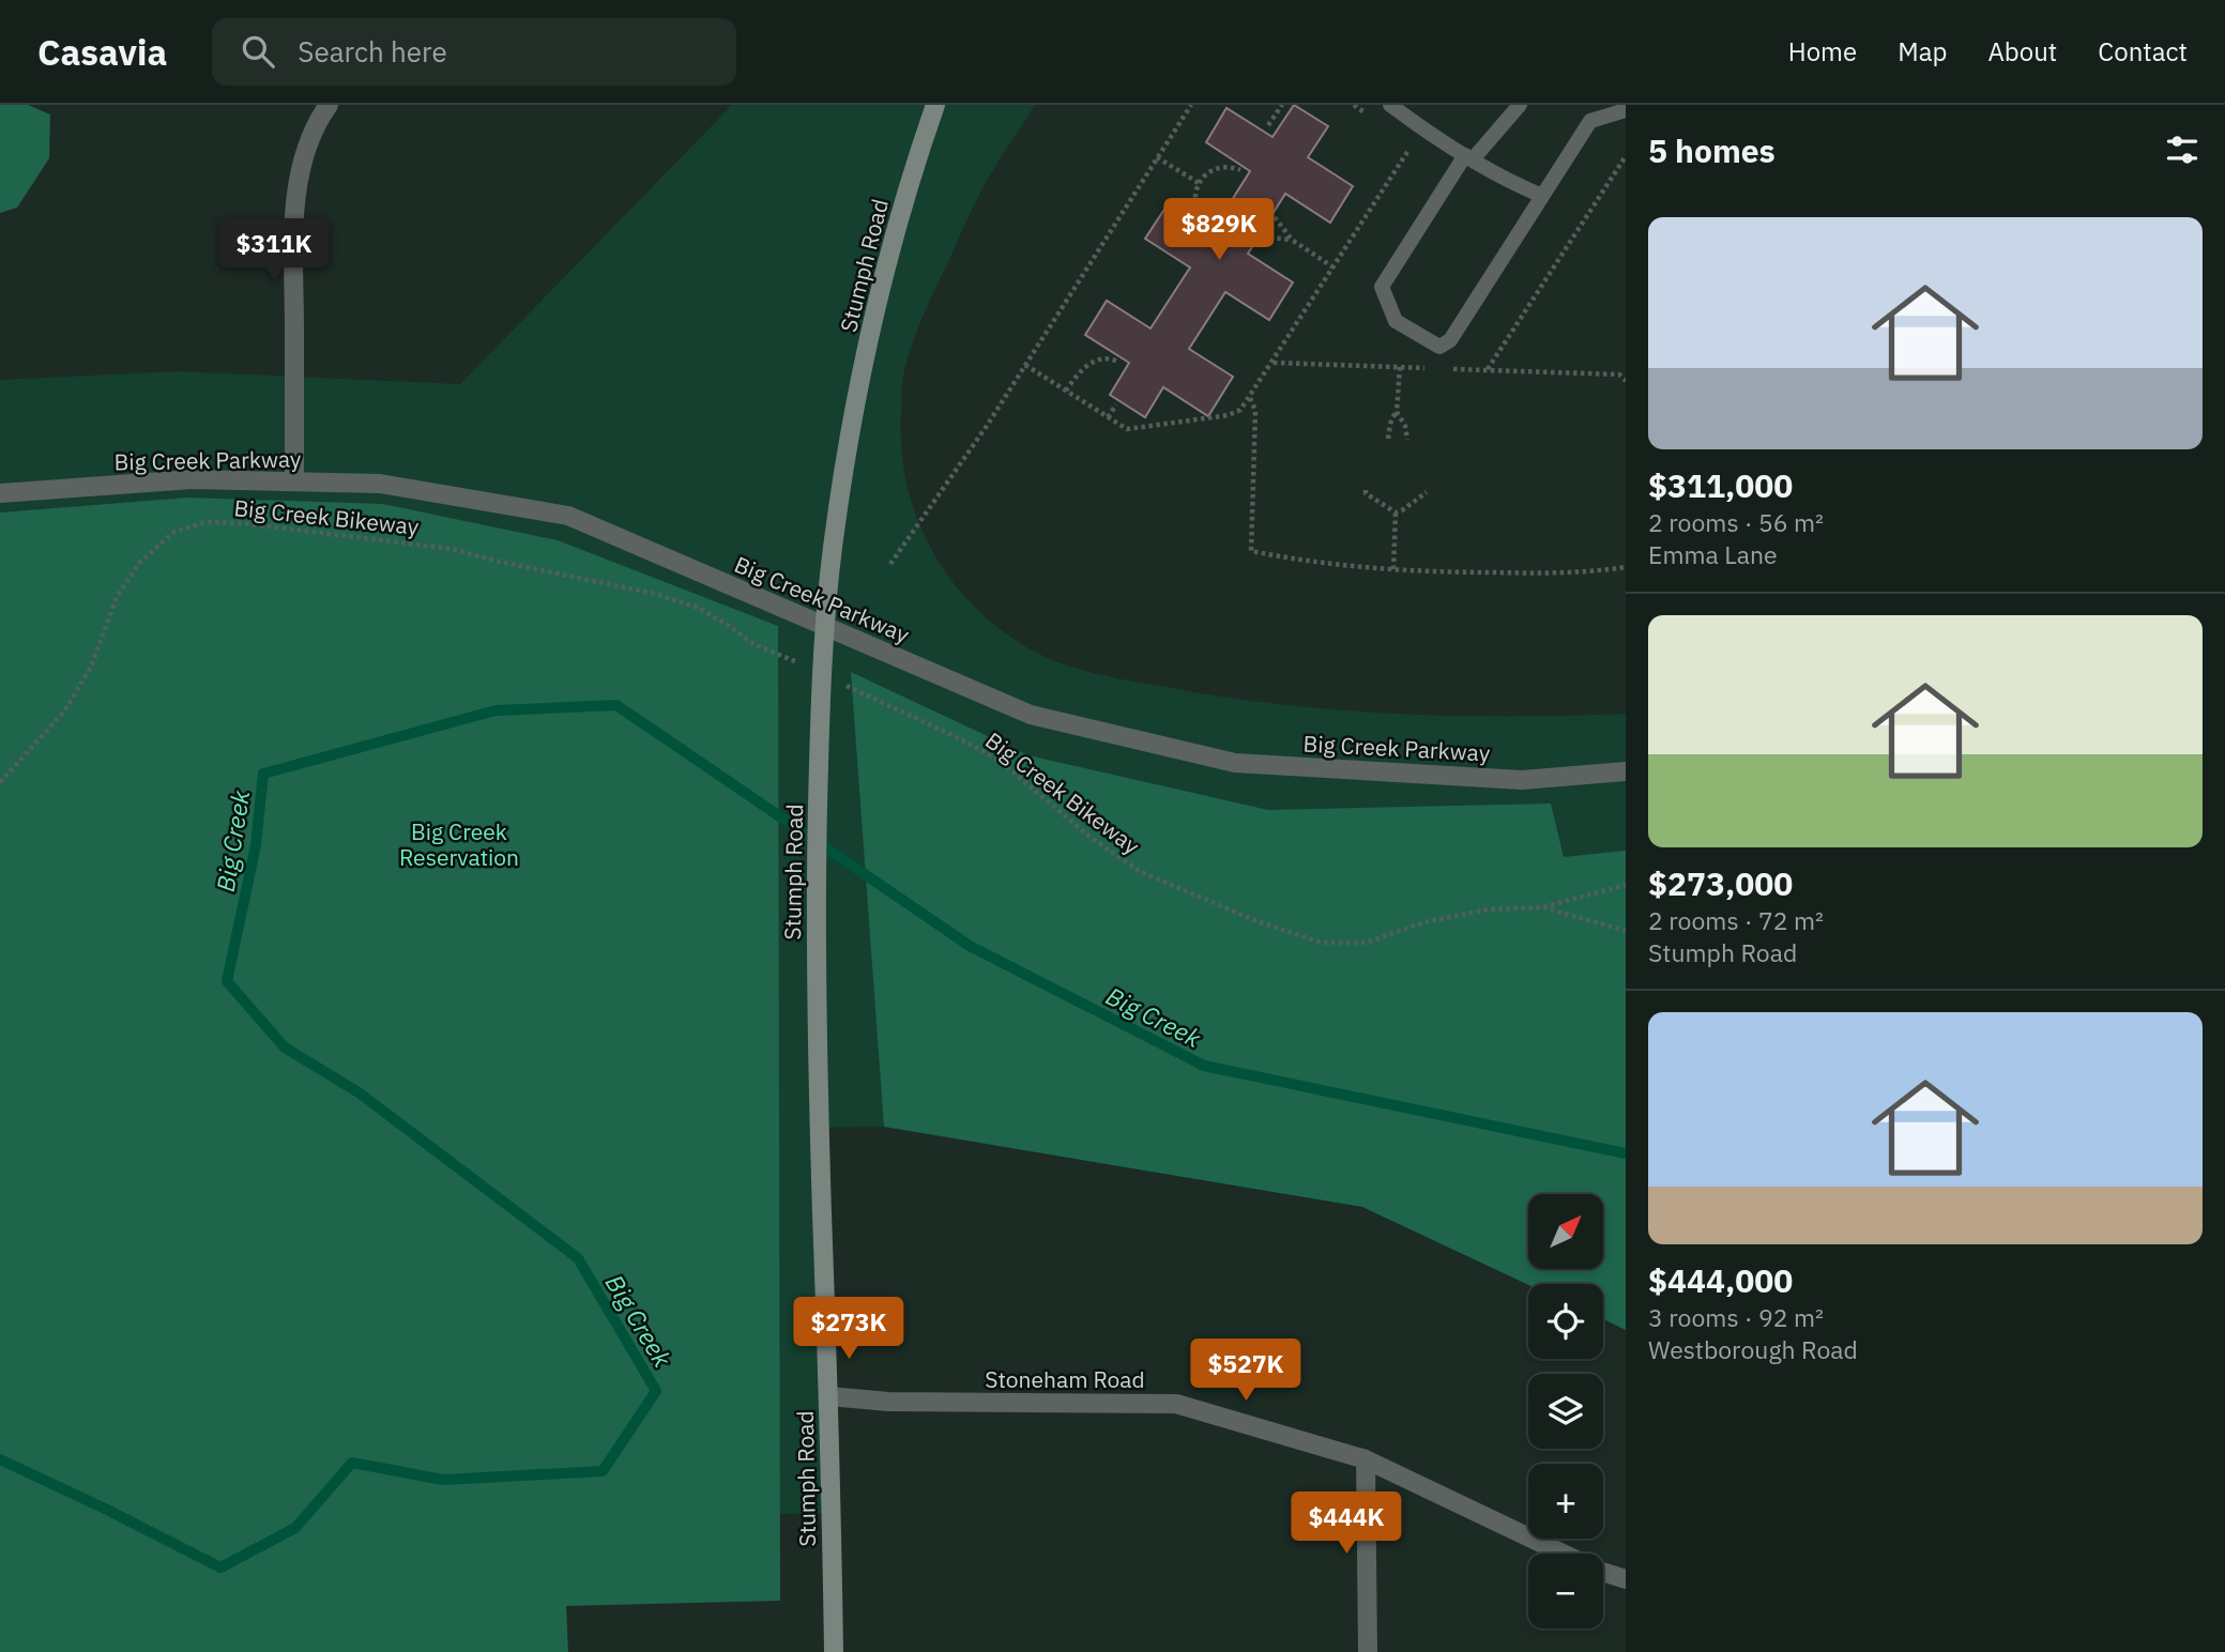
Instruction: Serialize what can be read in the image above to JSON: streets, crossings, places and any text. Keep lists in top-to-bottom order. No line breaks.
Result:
{"streets":{"main road":["Stumph Road"],"street":["Big Creek Parkway","Stoneham Road"],"path":["Big Creek Bikeway"]},"crossings":[["Stumph Road","Big Creek Parkway"],["Stumph Road","Stoneham Road"]],"water":["Big Creek"],"parks":["Big Creek Reservation"],"north":"top right","page":{"header":"Casavia","search":"Search here","nav":["Home","Map","About","Contact"],"heading":"5 homes","list":[{"name":"$311,000","note":"2 rooms · 56 m² · Emma Lane"},{"name":"$273,000","note":"2 rooms · 72 m² · Stumph Road"},{"name":"$444,000","note":"3 rooms · 92 m² · Westborough Road"}],"price":["$829K","$311K","$273K","$527K","$444K"],"map_buttons":["+","−"]}}
